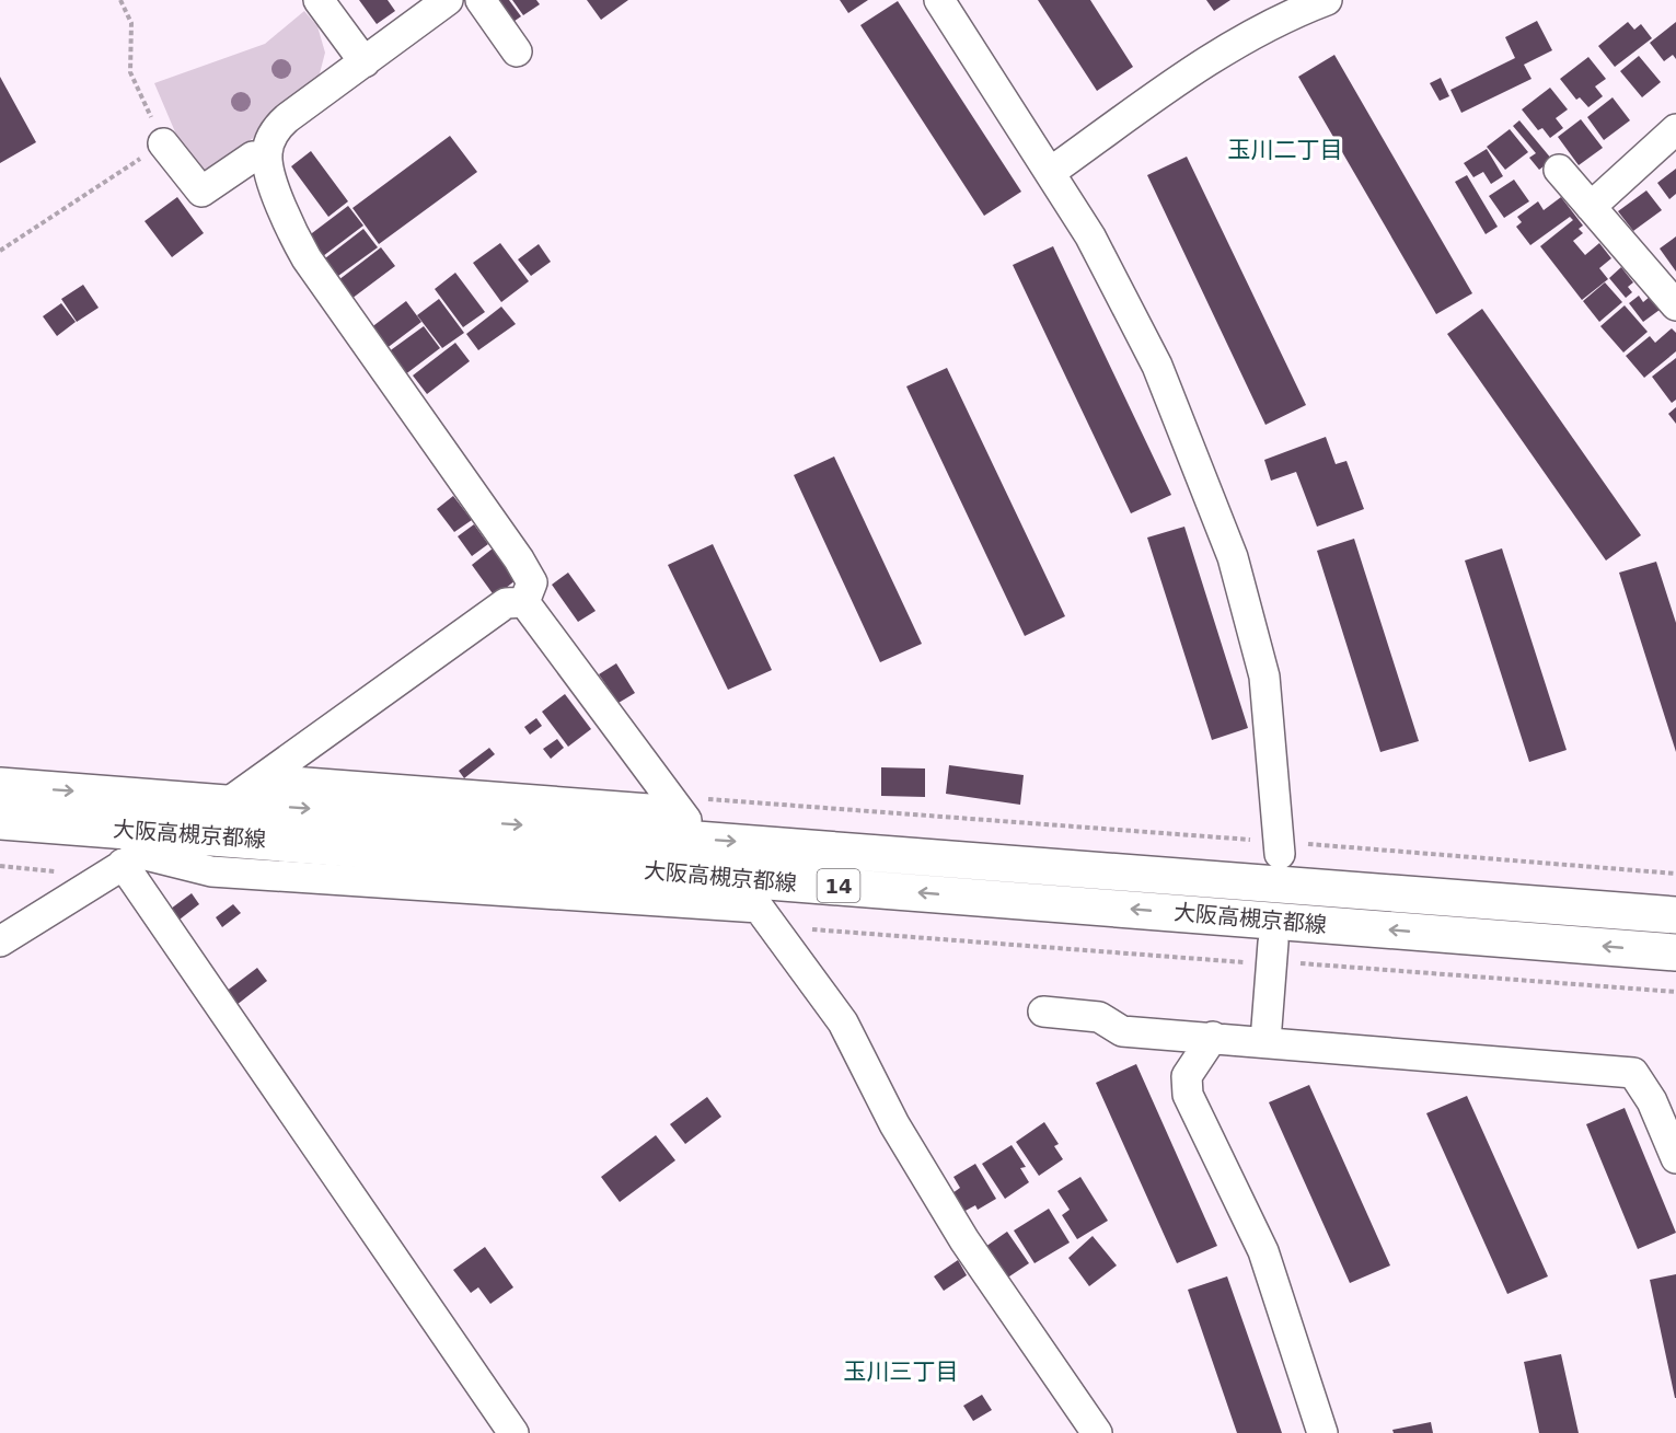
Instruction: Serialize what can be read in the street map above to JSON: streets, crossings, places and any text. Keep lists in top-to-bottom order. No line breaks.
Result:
{"streets":{"main road":["大阪高槻京都線","14"]},"districts":["玉川二丁目","玉川三丁目"]}
